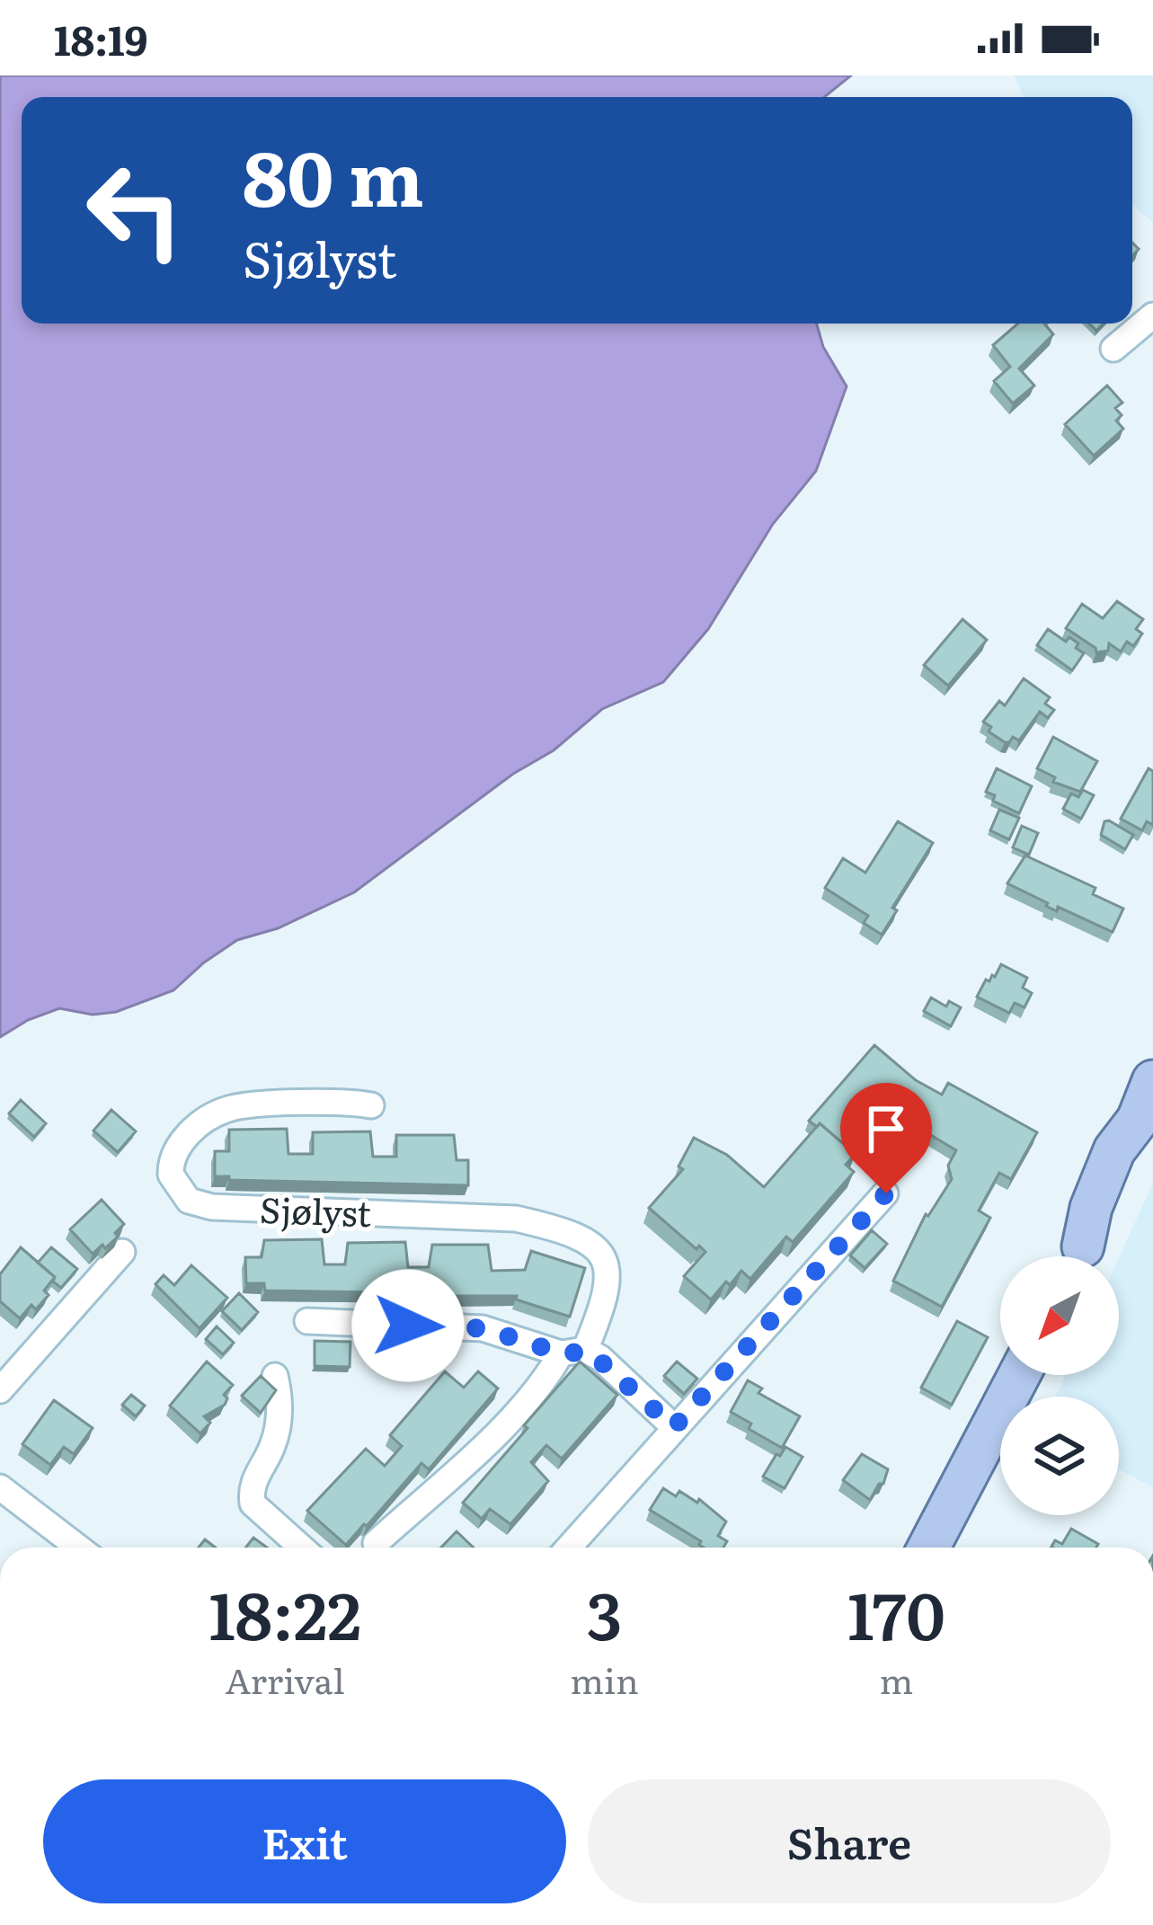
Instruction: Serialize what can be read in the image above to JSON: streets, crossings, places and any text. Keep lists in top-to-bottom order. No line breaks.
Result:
{"streets":{"street":["Sjølyst"]},"north":"bottom left","page":{"status":"18:19","turn":["80 m","Sjølyst"],"eta":["18:22","Arrival","3","min","170","m"],"buttons":["Exit","Share"]}}
